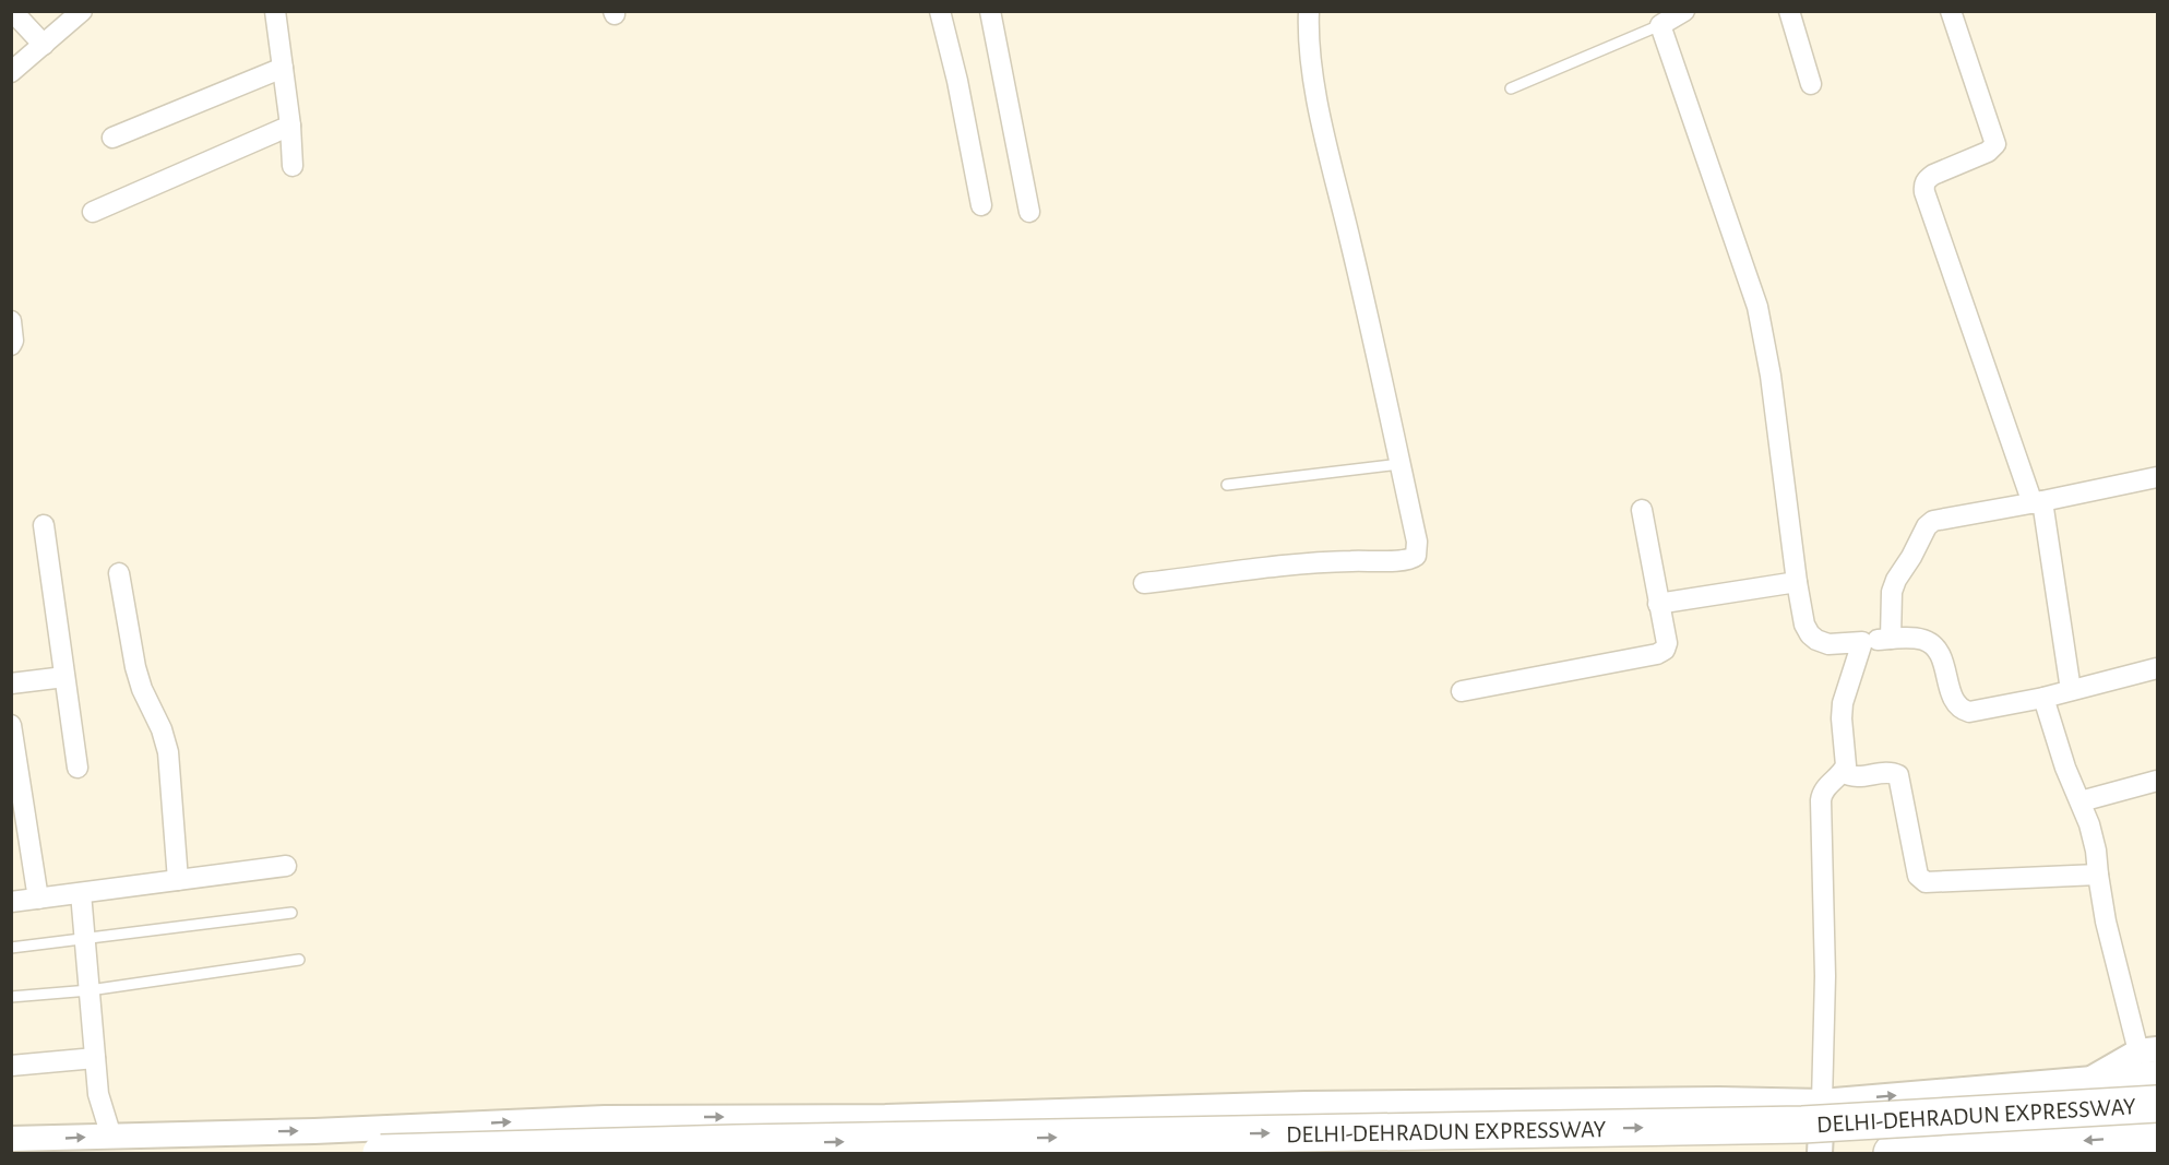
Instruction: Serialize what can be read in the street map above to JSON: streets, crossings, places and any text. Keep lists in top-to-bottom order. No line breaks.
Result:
{"streets":{"highway":["DELHI-DEHRADUN EXPRESSWAY"]}}
